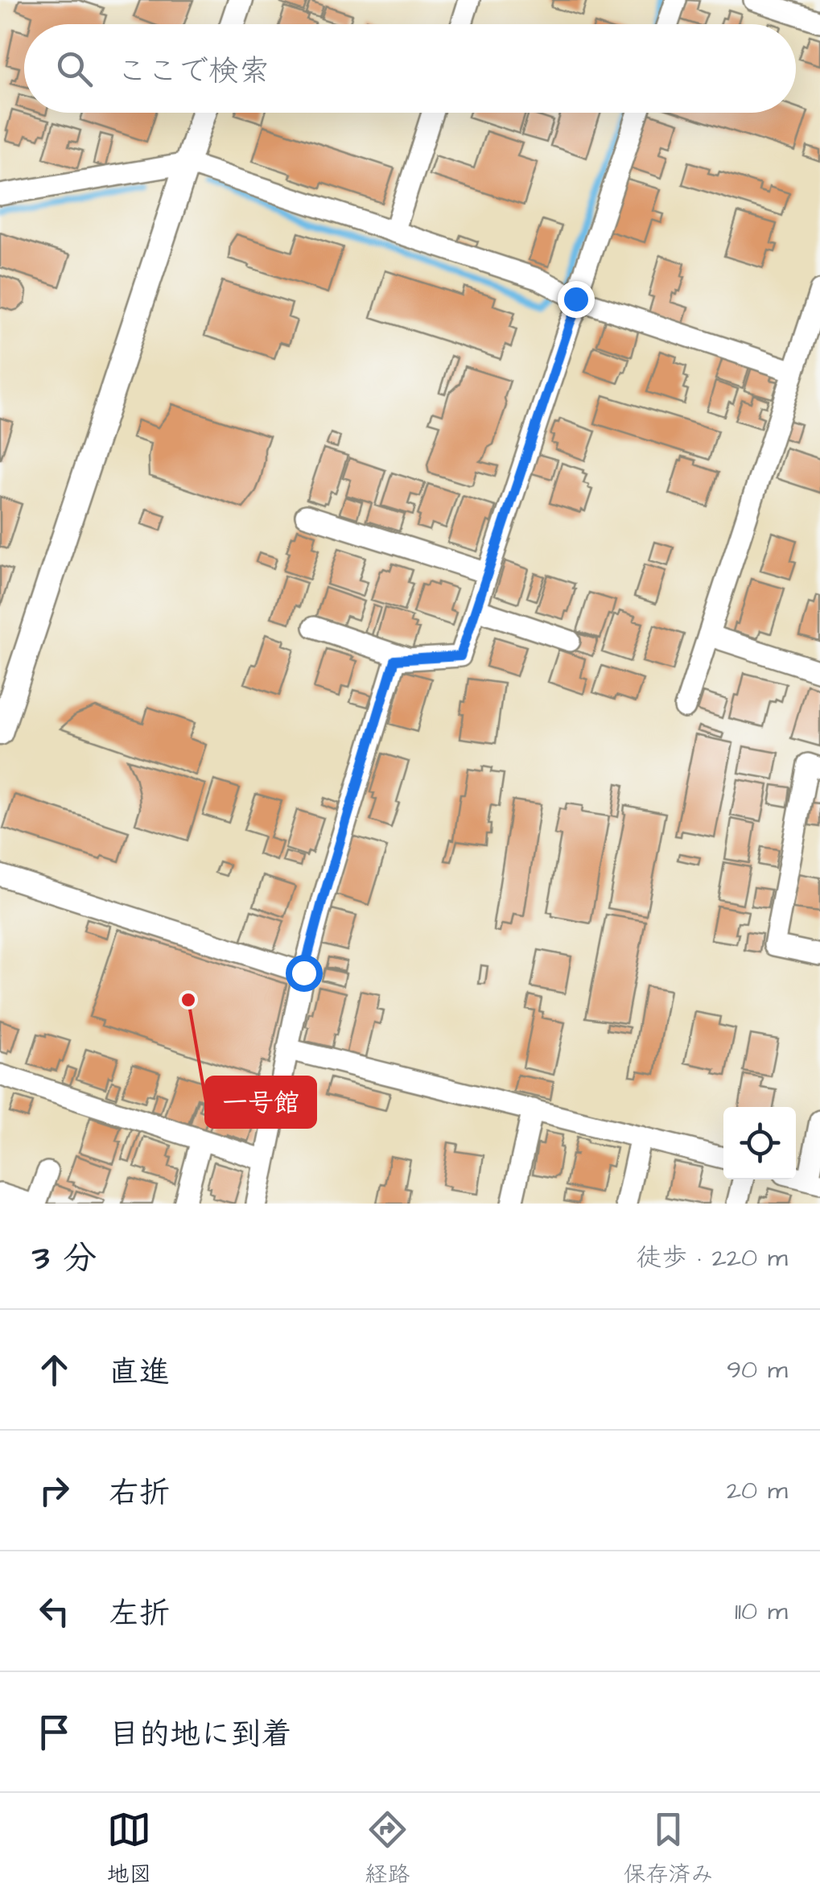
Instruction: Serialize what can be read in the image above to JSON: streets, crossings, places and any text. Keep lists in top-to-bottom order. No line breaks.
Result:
{"places":["一号館"],"page":{"search":"ここで検索","heading":["3 分","徒歩 · 220 m"],"list":[["直進","90 m"],["右折","20 m"],["左折","110 m"],"目的地に到着"],"nav":["地図","経路","保存済み"]}}
